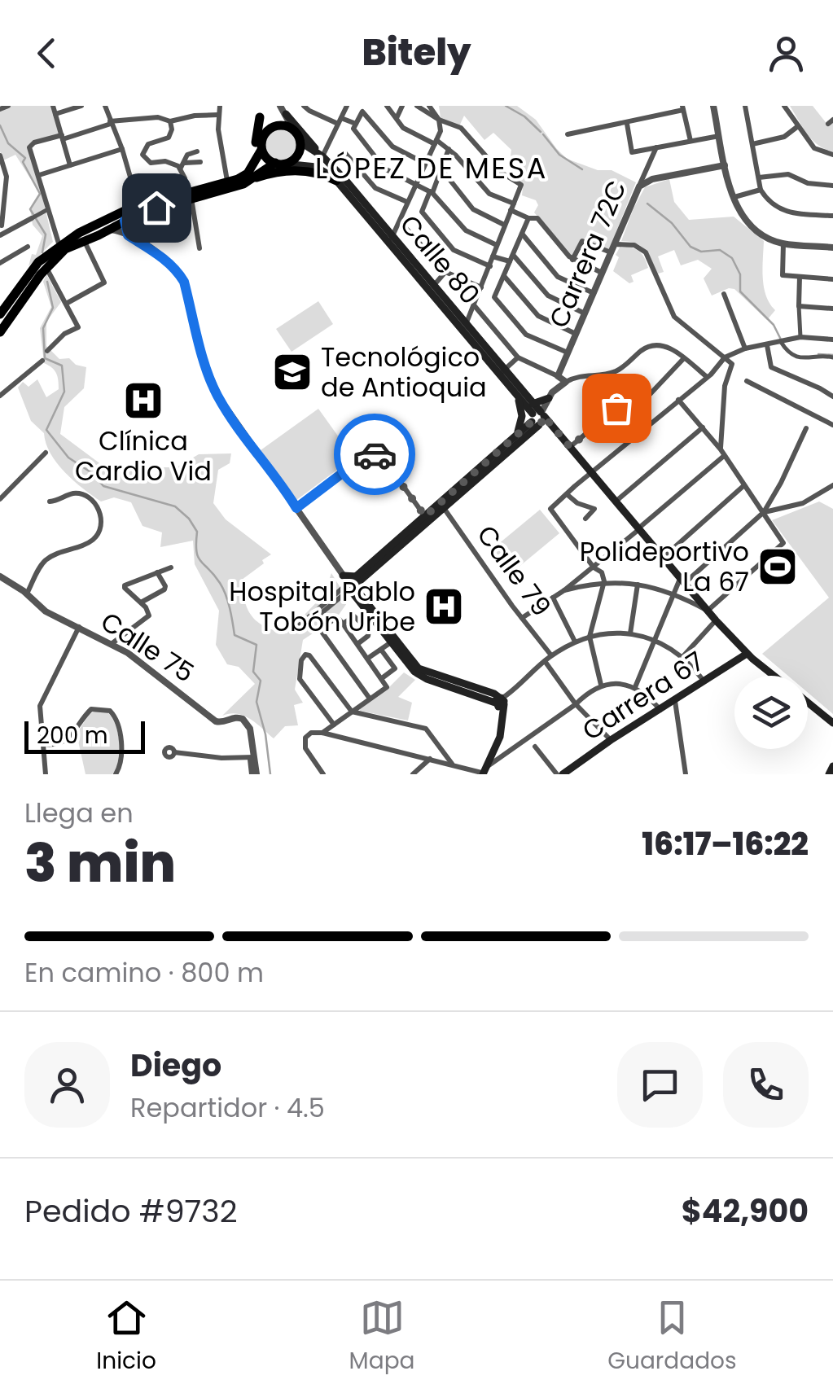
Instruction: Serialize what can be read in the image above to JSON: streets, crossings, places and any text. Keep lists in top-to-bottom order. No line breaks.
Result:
{"streets":{"main road":["Calle 80","Carrera 67"],"street":["Carrera 72C","Calle 79","Calle 75"]},"crossings":[["Calle 80","Carrera 67"]],"districts":["LÓPEZ DE MESA"],"places":{"school or university":["Tecnológico de Antioquia"],"hospital":["Clínica Cardio Vid","Hospital Pablo Tobón Uribe"],"sports":["Polideportivo La 67"]},"scale_bar":"200 m","page":{"header":"Bitely","scale":"200 m","heading":["3 min","Llega en","16:17–16:22"],"panel":["Diego","Repartidor · 4.5","Pedido #9732","$42,900"],"bar":"En camino · 800 m","tabs":["Inicio","Mapa","Guardados"]}}
